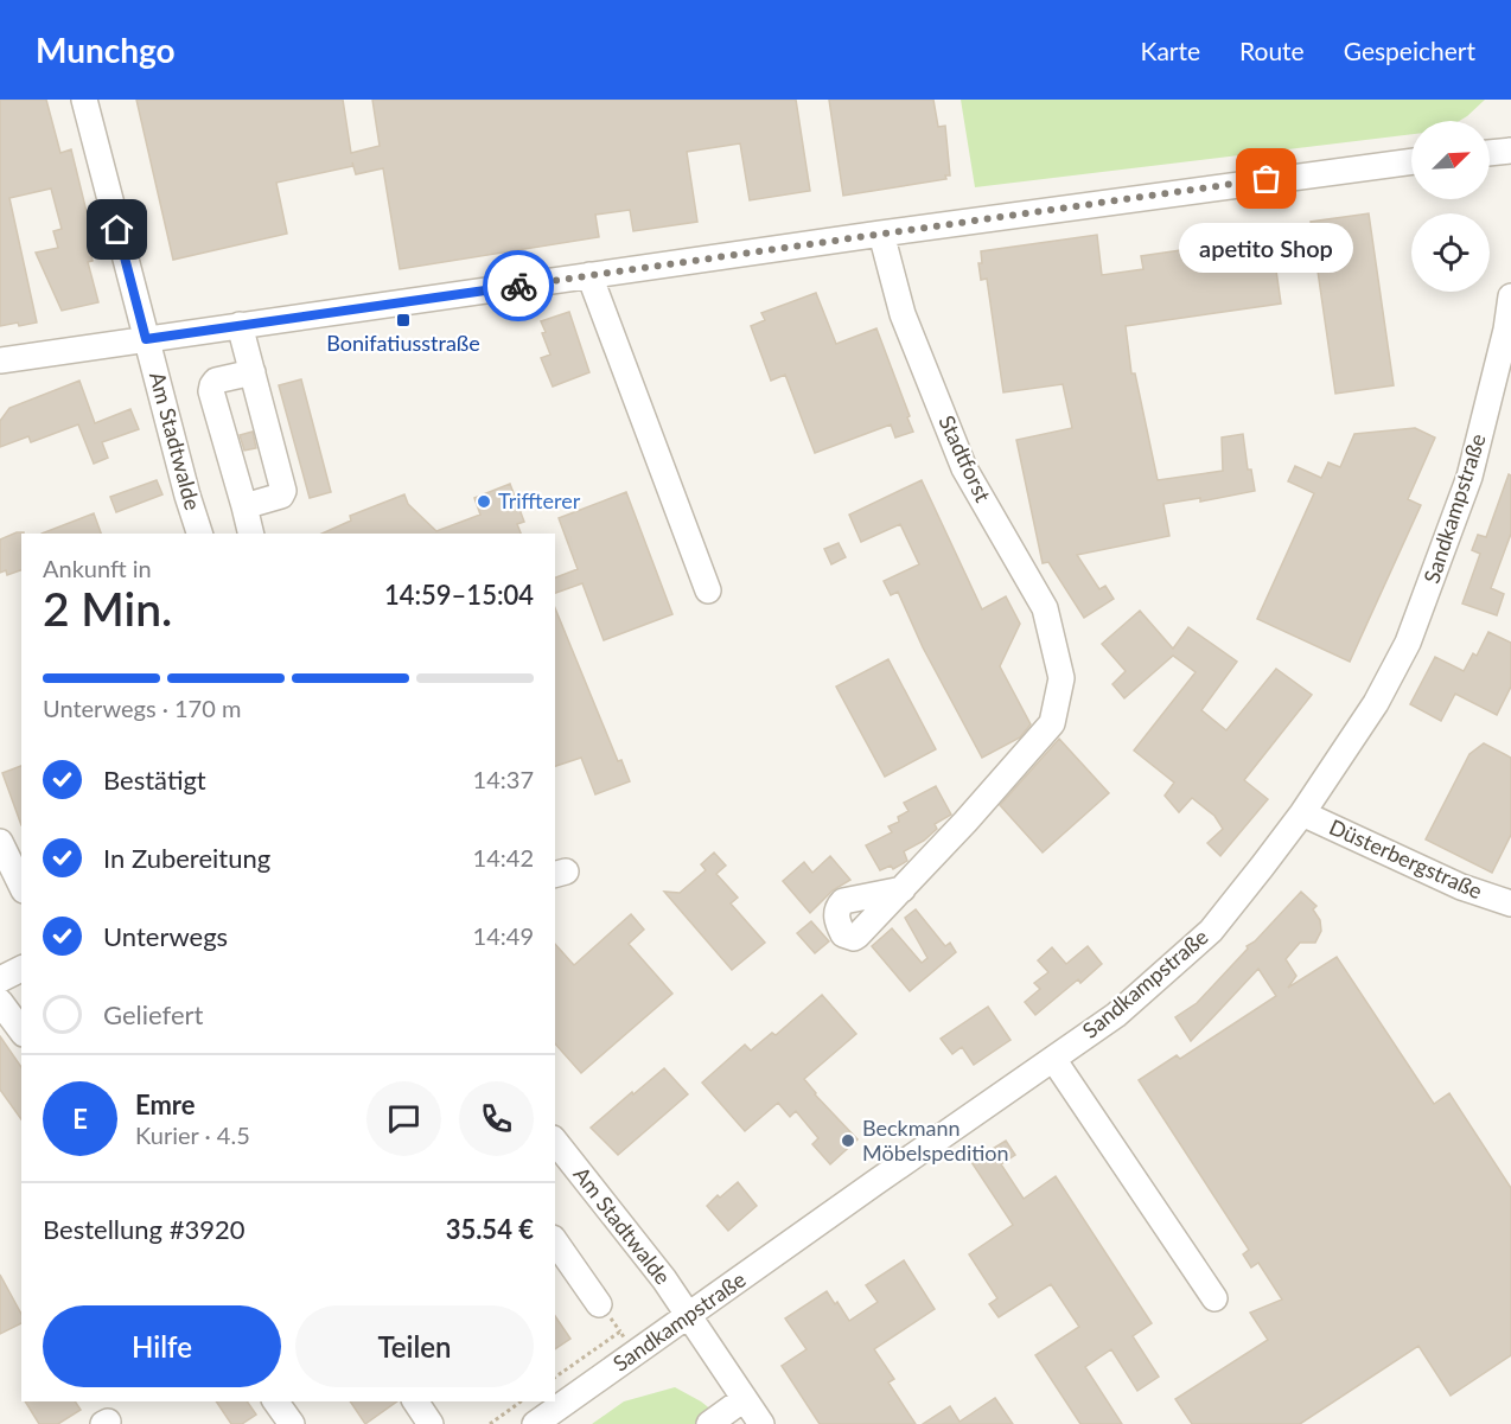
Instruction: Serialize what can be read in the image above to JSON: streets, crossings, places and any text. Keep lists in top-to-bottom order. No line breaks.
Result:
{"streets":{"street":["Am Stadtwalde","Stadtforst","Sandkampstraße","Düsterbergstraße"]},"crossings":[["Am Stadtwalde","Sandkampstraße"],["Sandkampstraße","Düsterbergstraße"]],"places":{"other":["apetito Shop","Triffterer","Beckmann Möbelspedition"],"transit":["Bonifatiusstraße"]},"north":"top right","page":{"header":"Munchgo","nav":["Karte","Route","Gespeichert"],"bubble":"apetito Shop","heading":["2 Min.","Ankunft in","14:59–15:04"],"panel":["Emre","Kurier · 4.5","Bestellung #3920","35.54 €"],"bar":"Unterwegs · 170 m","list":[["Bestätigt","14:37"],["In Zubereitung","14:42"],["Unterwegs","14:49"],"Geliefert"],"round":"E","buttons":["Hilfe","Teilen"]}}
